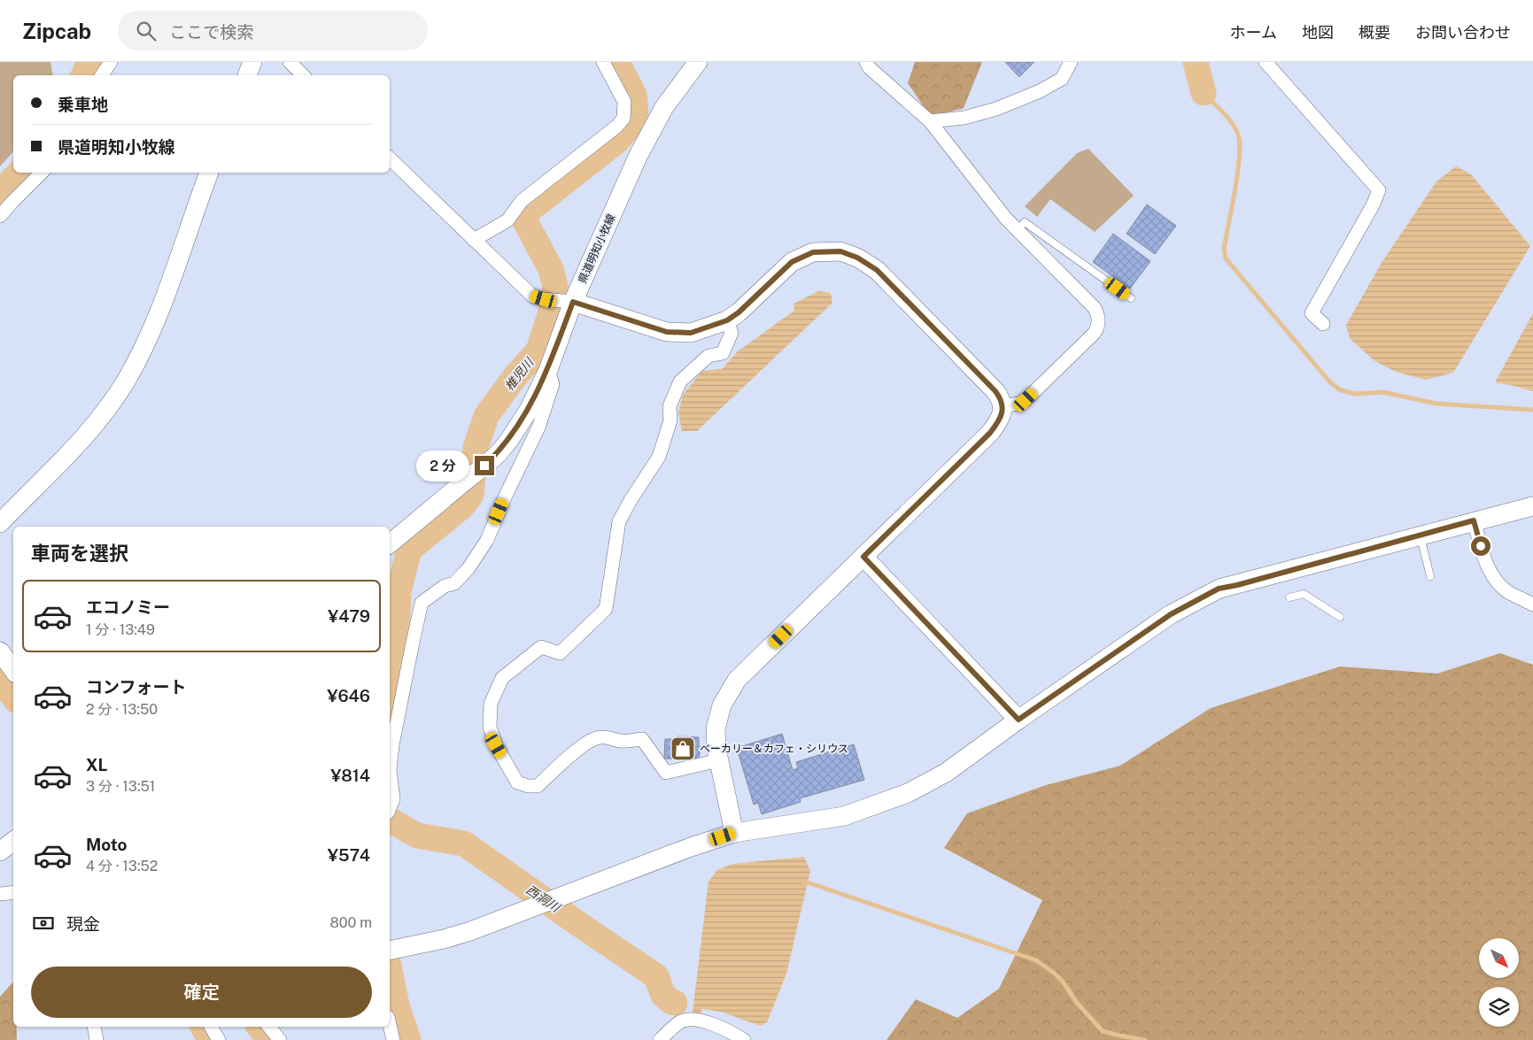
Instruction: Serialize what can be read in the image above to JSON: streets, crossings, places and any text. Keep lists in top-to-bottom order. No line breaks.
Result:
{"streets":{"street":["県道明知小牧線"]},"water":["椎児川","西洞川"],"places":{"shop":["ベーカリー＆カフェ・シリウス"]},"north":"bottom right","page":{"header":"Zipcab","search":"ここで検索","nav":["ホーム","地図","概要","お問い合わせ"],"banner":["乗車地","県道明知小牧線"],"bubble":"2 分","heading":"車両を選択","list":[{"name":"エコノミー","note":"1 分 · 13:49","value":"¥479"},{"name":"コンフォート","note":"2 分 · 13:50","value":"¥646"},{"name":"XL","note":"3 分 · 13:51","value":"¥814"},{"name":"Moto","note":"4 分 · 13:52","value":"¥574"}],"pay":["現金","800 m"],"buttons":"確定"}}
